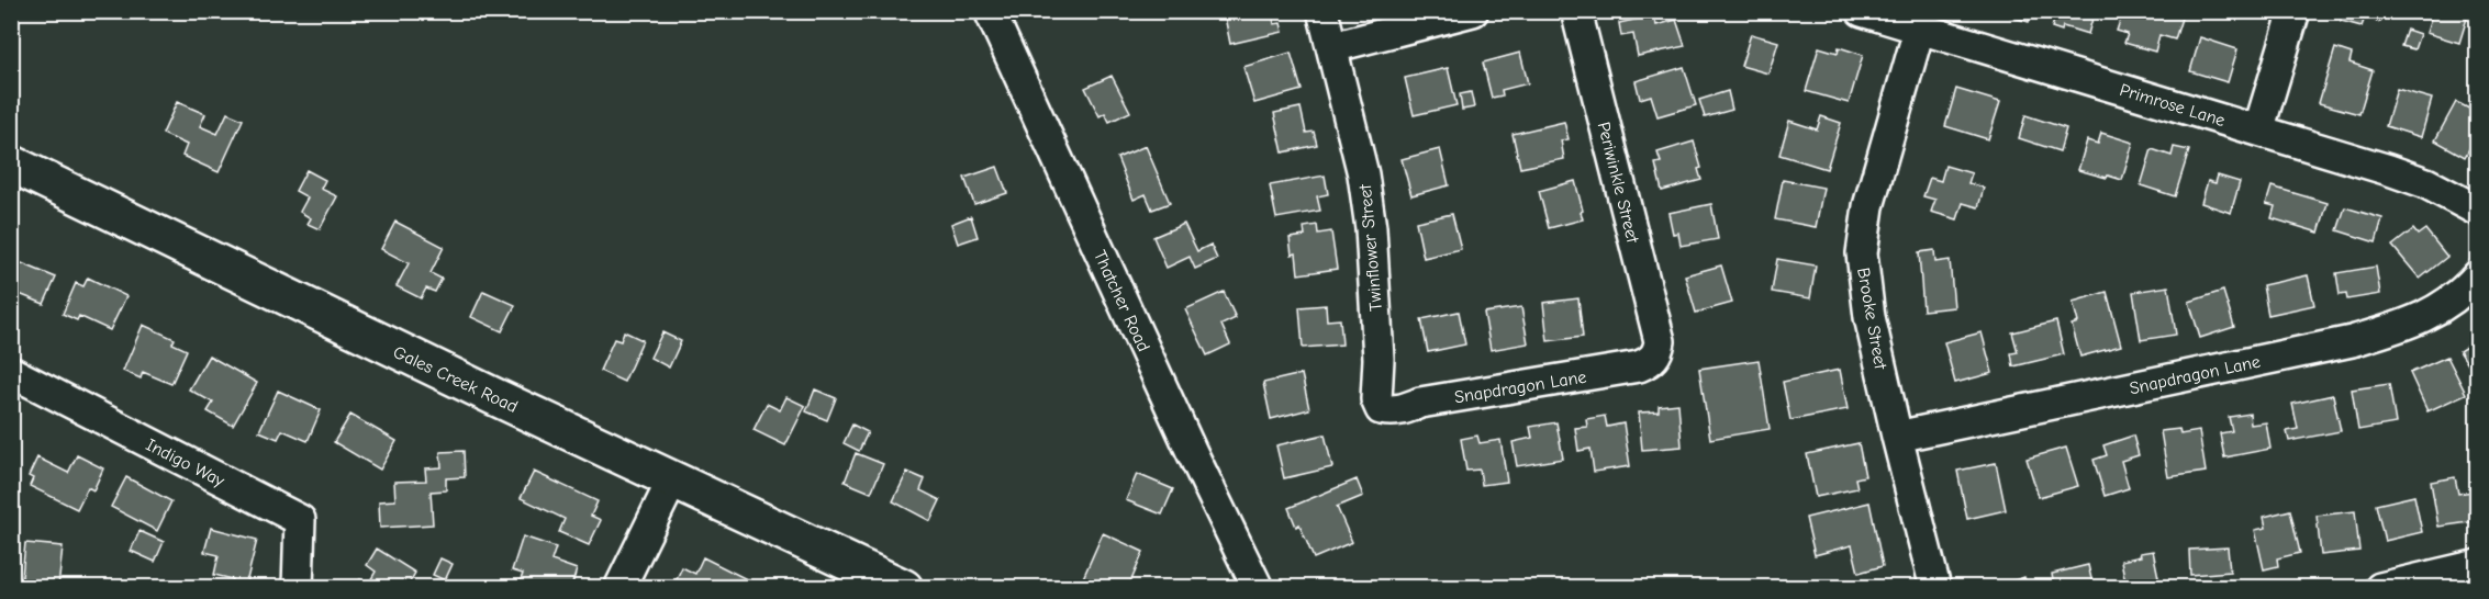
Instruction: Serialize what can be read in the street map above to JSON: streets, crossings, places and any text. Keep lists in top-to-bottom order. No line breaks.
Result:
{"streets":{"main road":["Gales Creek Road"],"street":["Primrose Lane","Periwinkle Street","Twinflower Street","Thatcher Road","Brooke Street","Snapdragon Lane","Indigo Way"]},"crossings":[["Primrose Lane","Brooke Street"],["Periwinkle Street","Snapdragon Lane"],["Twinflower Street","Snapdragon Lane"],["Brooke Street","Snapdragon Lane"]]}
